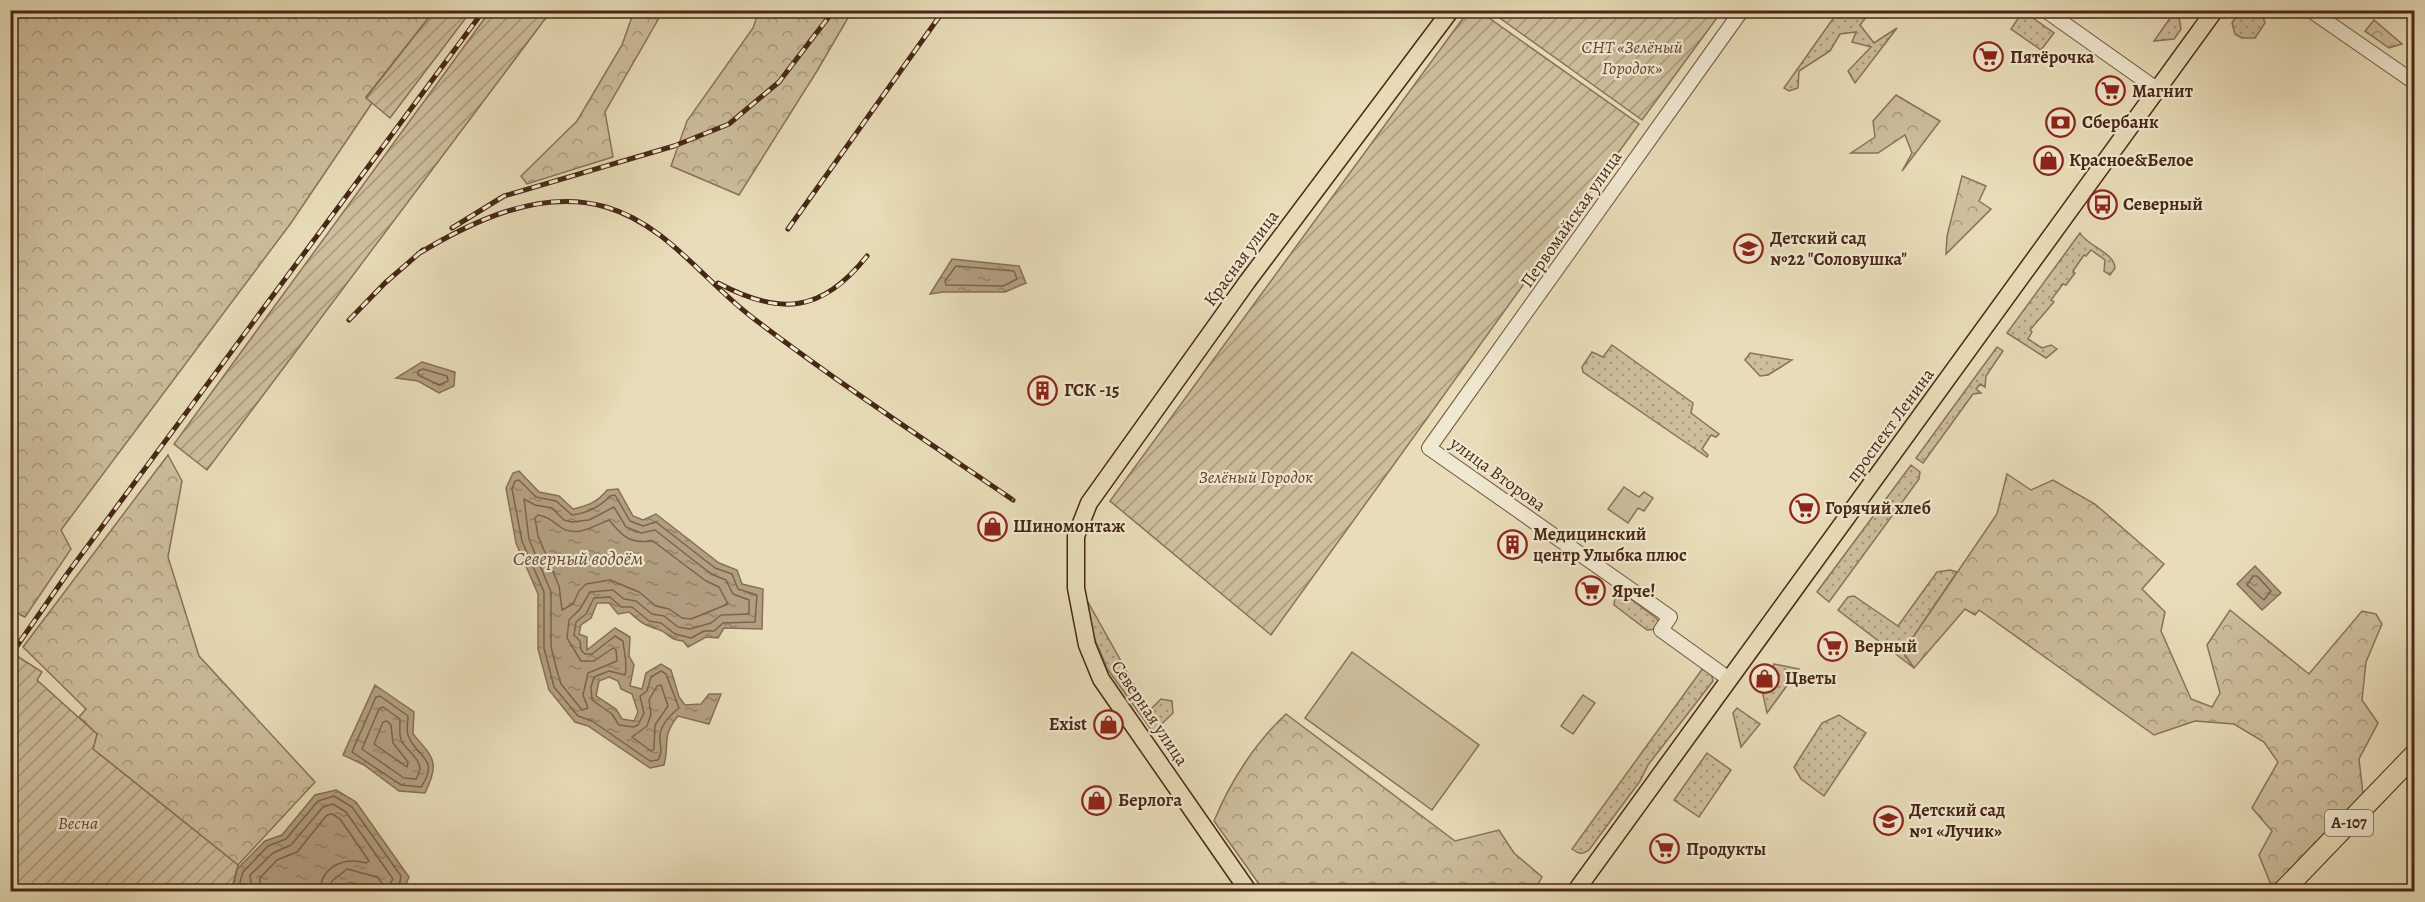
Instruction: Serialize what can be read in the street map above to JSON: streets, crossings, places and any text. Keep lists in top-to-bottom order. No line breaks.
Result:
{"streets":{"highway":["А-107"],"main road":["Красная улица","проспект Ленина","Северная улица"],"street":["Первомайская улица","улица Второва"]},"crossings":[["Первомайская улица","улица Второва"],["Красная улица","Северная улица"],["проспект Ленина","улица Второва"]],"water":["Северный водоём"],"parks":["СНТ «Зелёный Городок»","Зелёный Городок","Весна"],"places":{"supermarket":["Пятёрочка","Магнит","Горячий хлеб","Ярче!","Верный","Продукты"],"bank":["Сбербанк"],"shop":["Красное&Белое","Шиномонтаж","Цветы","Exist","Берлога"],"bus stop":["Северный"],"school or university":["Детский сад №22 \"Соловушка\"","Детский сад №1 «Лучик»"],"building":["ГСК -15","Медицинский центр Улыбка плюс"]}}
